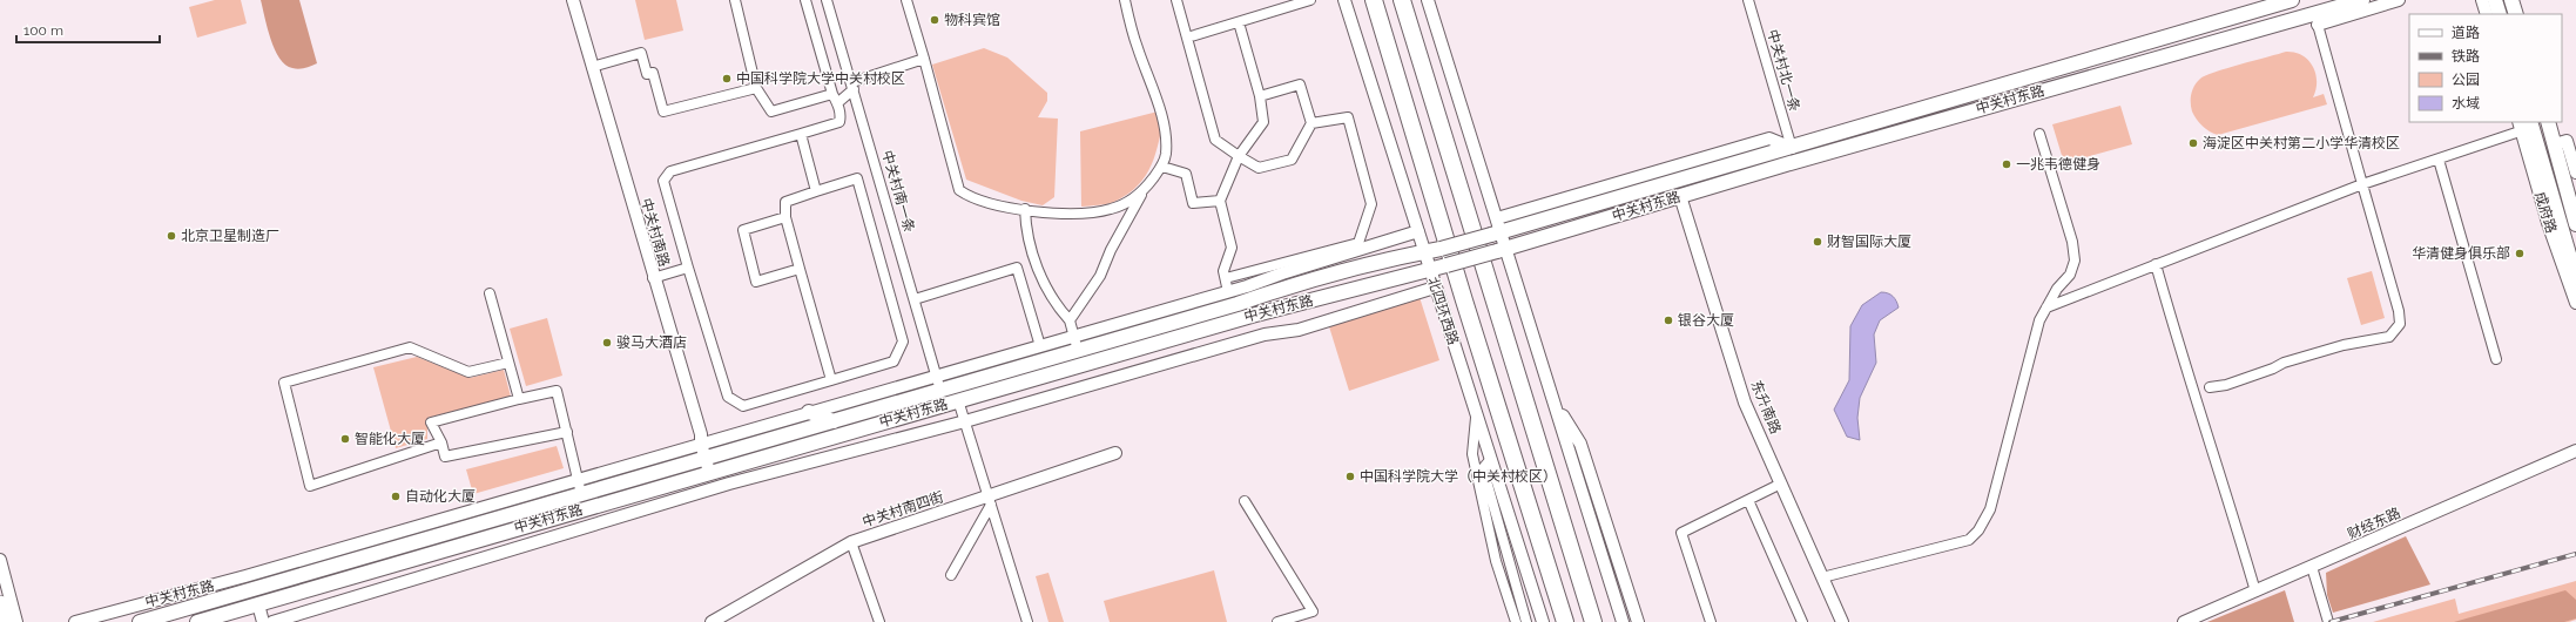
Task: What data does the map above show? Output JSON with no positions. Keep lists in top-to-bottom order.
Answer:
{
  "streets": {
    "highway": ["北四环西路"],
    "main road": ["中关村东路", "成府路"],
    "street": [
      "中关村北一条",
      "中关村南一条",
      "中关村南路",
      "东升南路",
      "中关村南四街",
      "财经东路"
    ]
  },
  "crossings": [
    ["中关村北一条", "中关村东路"],
    ["中关村东路", "中关村南一条"],
    ["中关村东路", "中关村南路"],
    ["中关村东路", "北四环西路"],
    ["中关村东路", "东升南路"]
  ],
  "places": [
    "物科宾馆",
    "中国科学院大学中关村校区",
    "海淀区中关村第二小学华清校区",
    "一兆韦德健身",
    "北京卫星制造厂",
    "财智国际大厦",
    "华清健身俱乐部",
    "银谷大厦",
    "骏马大酒店",
    "智能化大厦",
    "中国科学院大学（中关村校区）",
    "自动化大厦"
  ],
  "legend": [
    "道路",
    "铁路",
    "公园",
    "水域"
  ],
  "scale_bar": "100 m"
}
